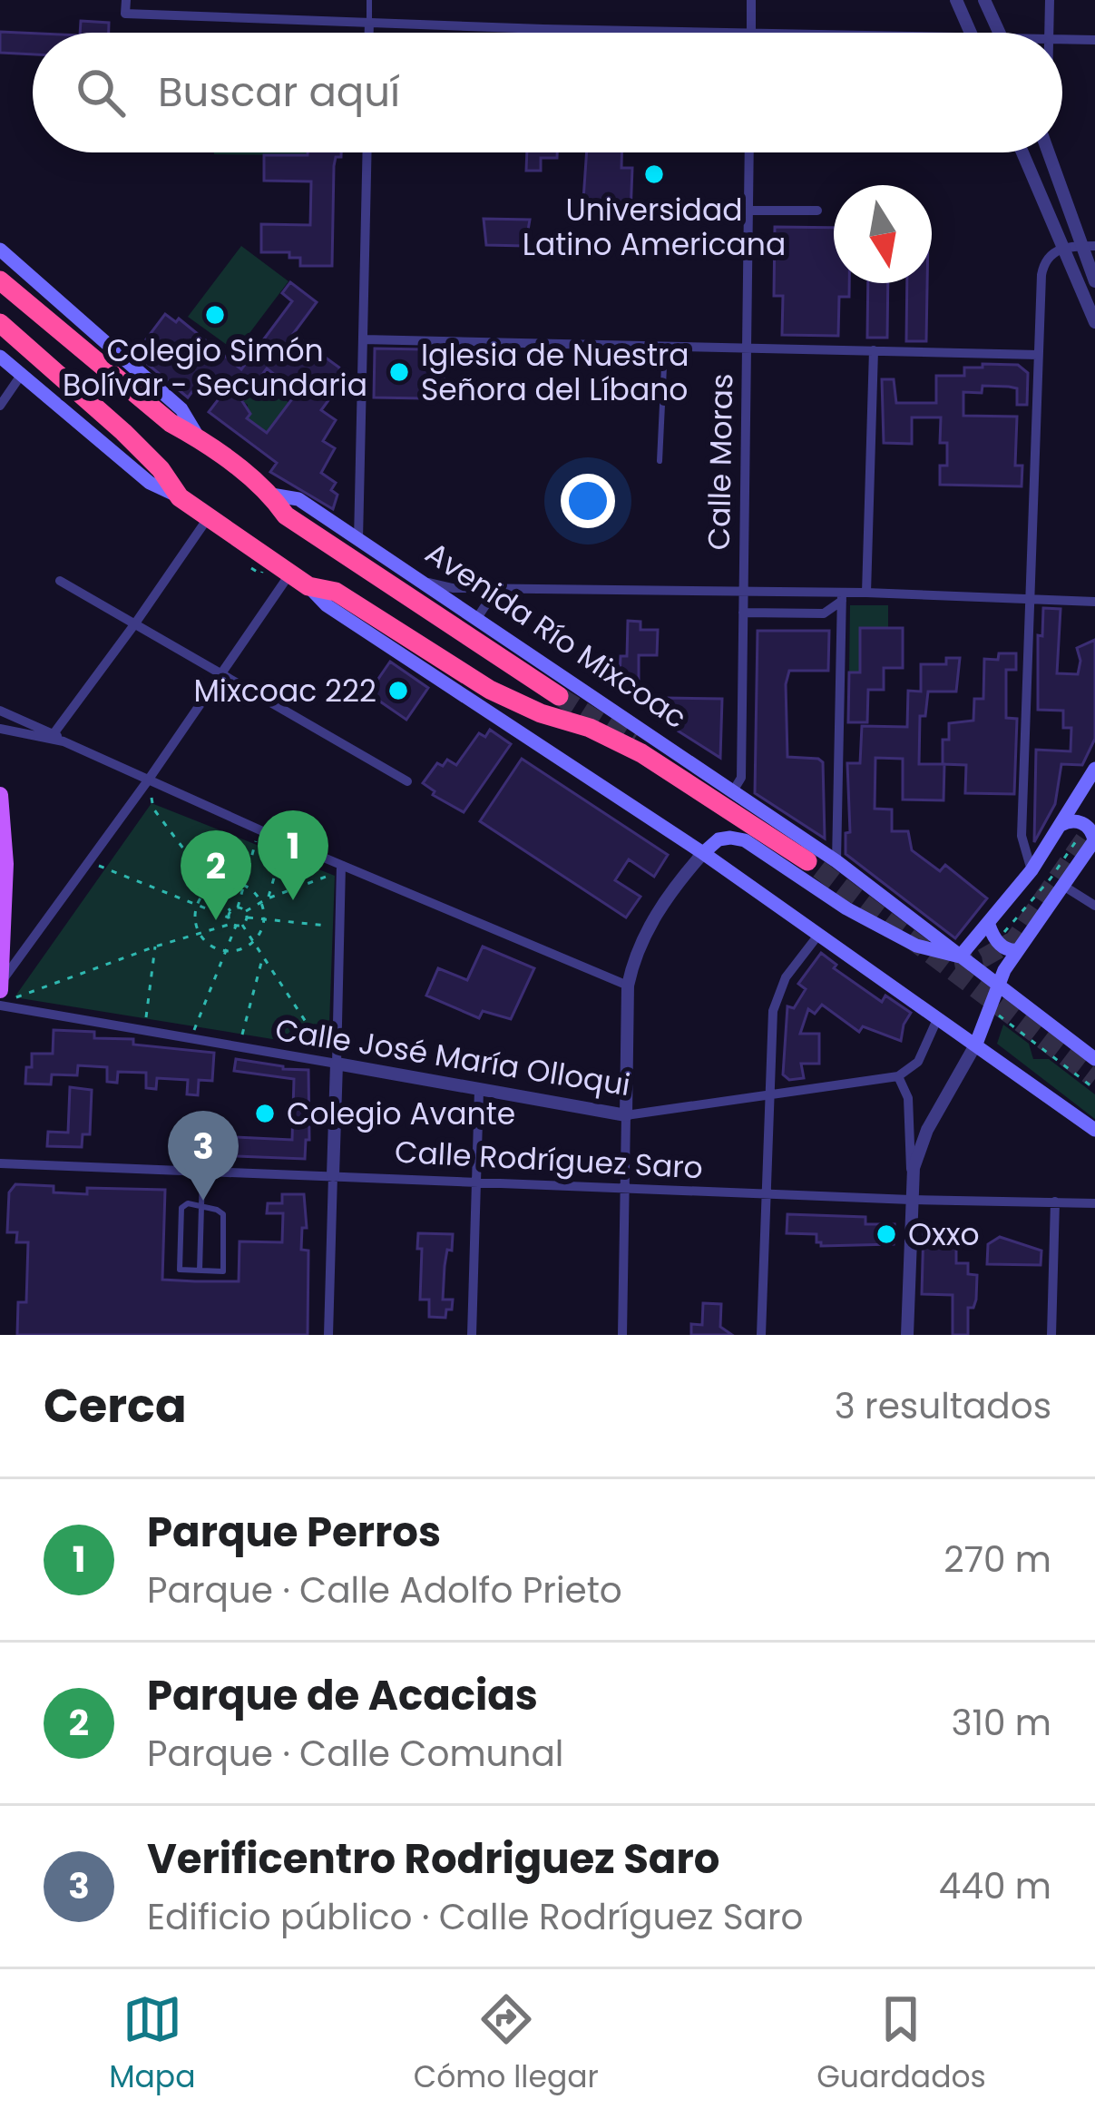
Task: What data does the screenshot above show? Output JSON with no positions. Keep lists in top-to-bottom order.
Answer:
{
  "streets": {
    "highway": ["Avenida Río Mixcoac"],
    "street": ["Calle Moras", "Calle José María Olloqui", "Calle Rodríguez Saro"]
  },
  "crossings": [
    ["Calle Moras", "Avenida Río Mixcoac"]
  ],
  "places": [
    "Universidad Latino Americana",
    "Colegio Simón Bolívar - Secundaria",
    "Iglesia de Nuestra Señora del Líbano",
    "Mixcoac 222",
    "Colegio Avante",
    "Oxxo"
  ],
  "north": "bottom",
  "page": {
    "search": "Buscar aquí",
    "pins": ["1", "2", "3"],
    "heading": ["Cerca", "3 resultados"],
    "list": [
      {
        "mark": "1",
        "name": "Parque Perros",
        "note": "Parque · Calle Adolfo Prieto",
        "value": "270 m"
      },
      {
        "mark": "2",
        "name": "Parque de Acacias",
        "note": "Parque · Calle Comunal",
        "value": "310 m"
      },
      {
        "mark": "3",
        "name": "Verificentro Rodriguez Saro",
        "note": "Edificio público · Calle Rodríguez Saro",
        "value": "440 m"
      }
    ],
    "nav": ["Mapa", "Cómo llegar", "Guardados"]
  }
}
